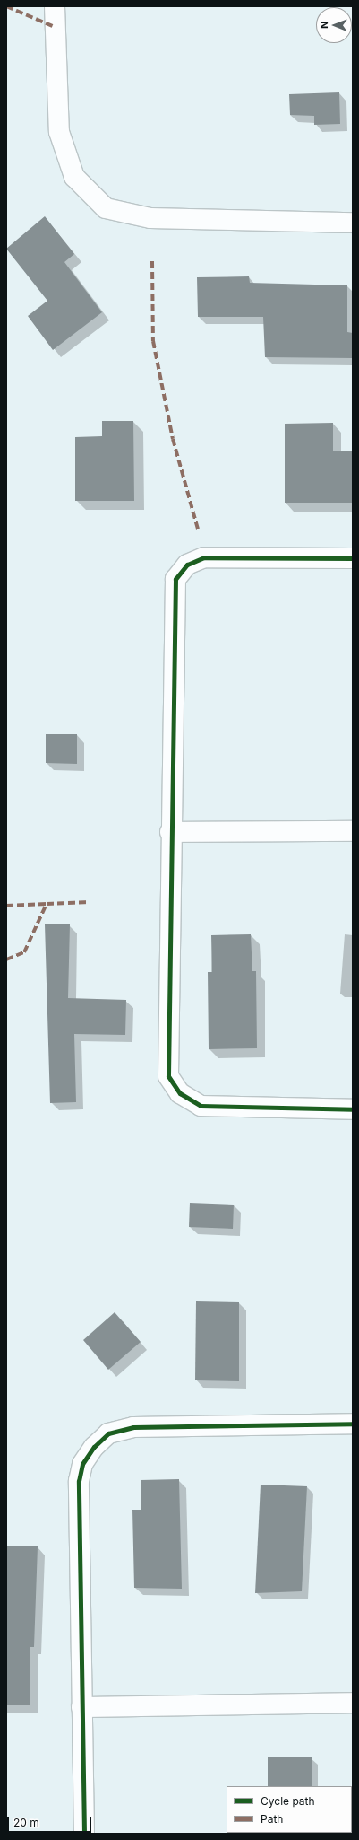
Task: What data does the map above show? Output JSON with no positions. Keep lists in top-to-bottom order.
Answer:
{
  "legend": ["Cycle path", "Path"],
  "scale_bar": "20 m",
  "north": "left"
}
